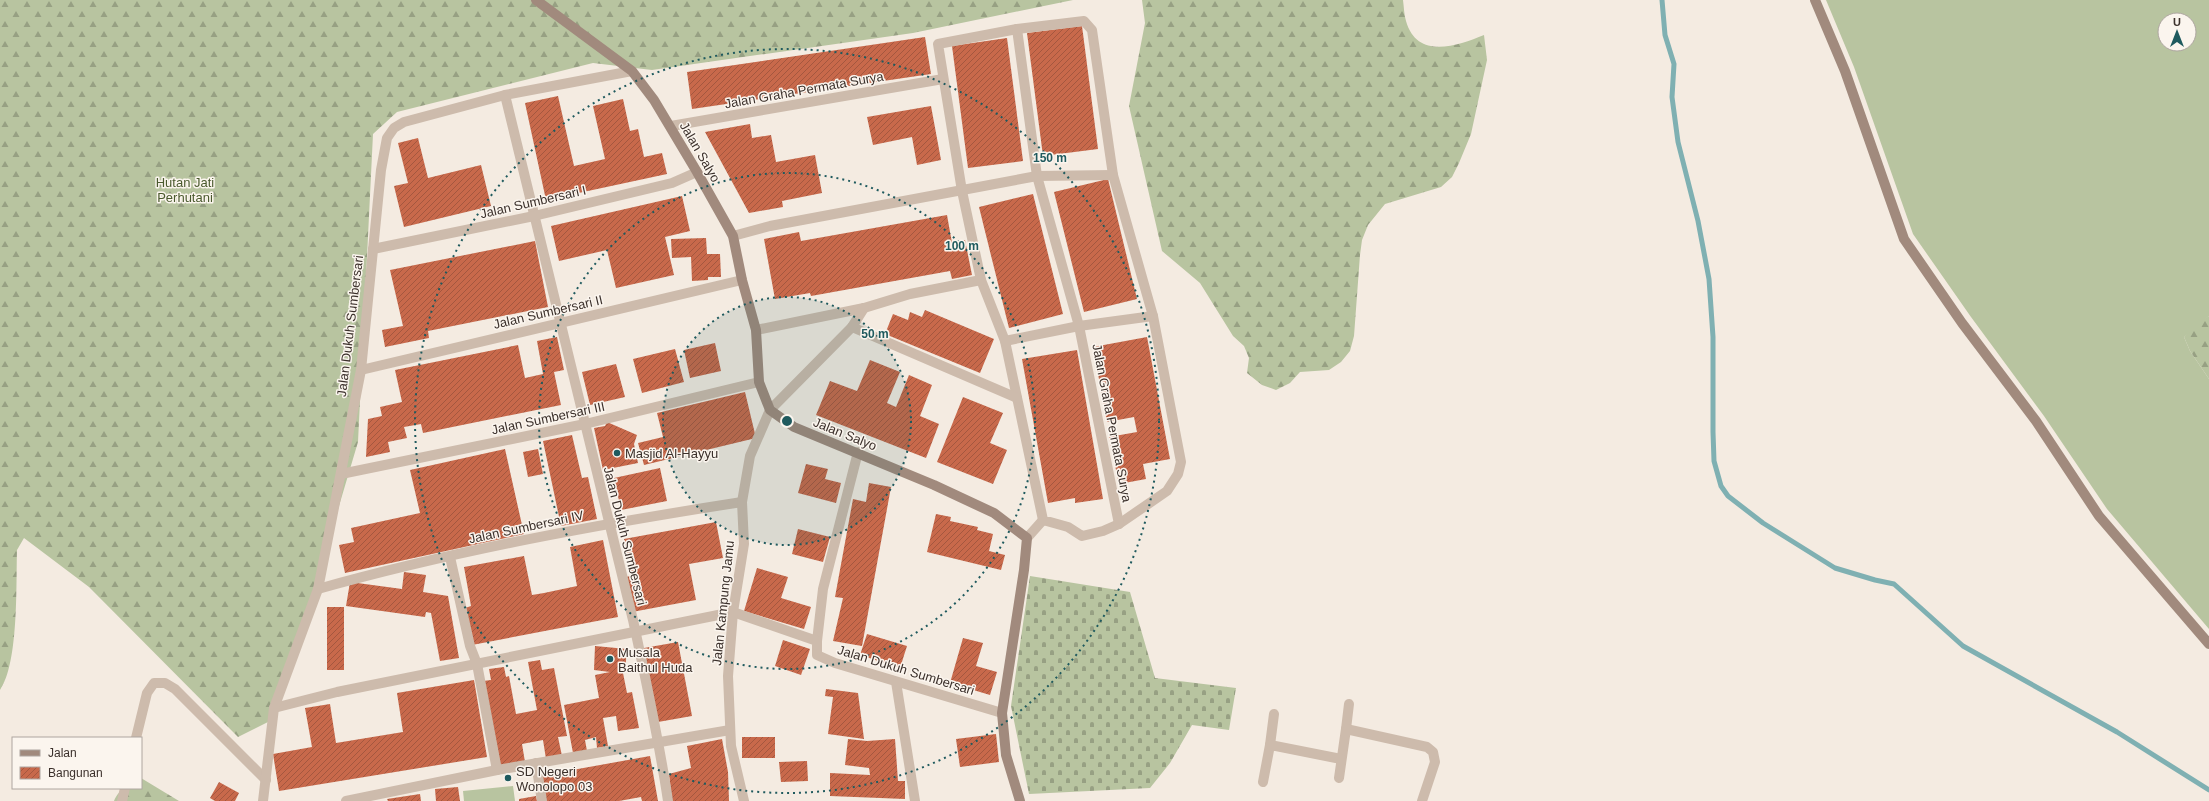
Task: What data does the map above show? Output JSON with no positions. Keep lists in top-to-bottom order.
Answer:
{
  "streets": {
    "street": [
      "Jalan Graha Permata Surya",
      "Jalan Salyo",
      "Jalan Sumbersari I",
      "Jalan Sumbersari II",
      "Jalan Dukuh Sumbersari",
      "Jalan Sumbersari III",
      "Jalan Sumbersari IV",
      "Jalan Kampung Jamu"
    ]
  },
  "crossings": [
    ["Jalan Graha Permata Surya", "Jalan Salyo"],
    ["Jalan Salyo", "Jalan Sumbersari I"],
    ["Jalan Salyo", "Jalan Sumbersari II"],
    ["Jalan Salyo", "Jalan Dukuh Sumbersari"],
    ["Jalan Salyo", "Jalan Sumbersari III"],
    ["Jalan Salyo", "Jalan Kampung Jamu"],
    ["Jalan Sumbersari I", "Jalan Dukuh Sumbersari"],
    ["Jalan Sumbersari II", "Jalan Dukuh Sumbersari"],
    ["Jalan Dukuh Sumbersari", "Jalan Sumbersari III"],
    ["Jalan Dukuh Sumbersari", "Jalan Sumbersari IV"],
    ["Jalan Sumbersari IV", "Jalan Kampung Jamu"]
  ],
  "parks": ["Hutan Jati Perhutani"],
  "places": ["Masjid Al-Hayyu", "Musala Baithul Huda", "SD Negeri Wonolopo 03"],
  "legend": ["Jalan", "Bangunan"],
  "north": "top",
  "rings": ["150 m", "100 m", "50 m"]
}
